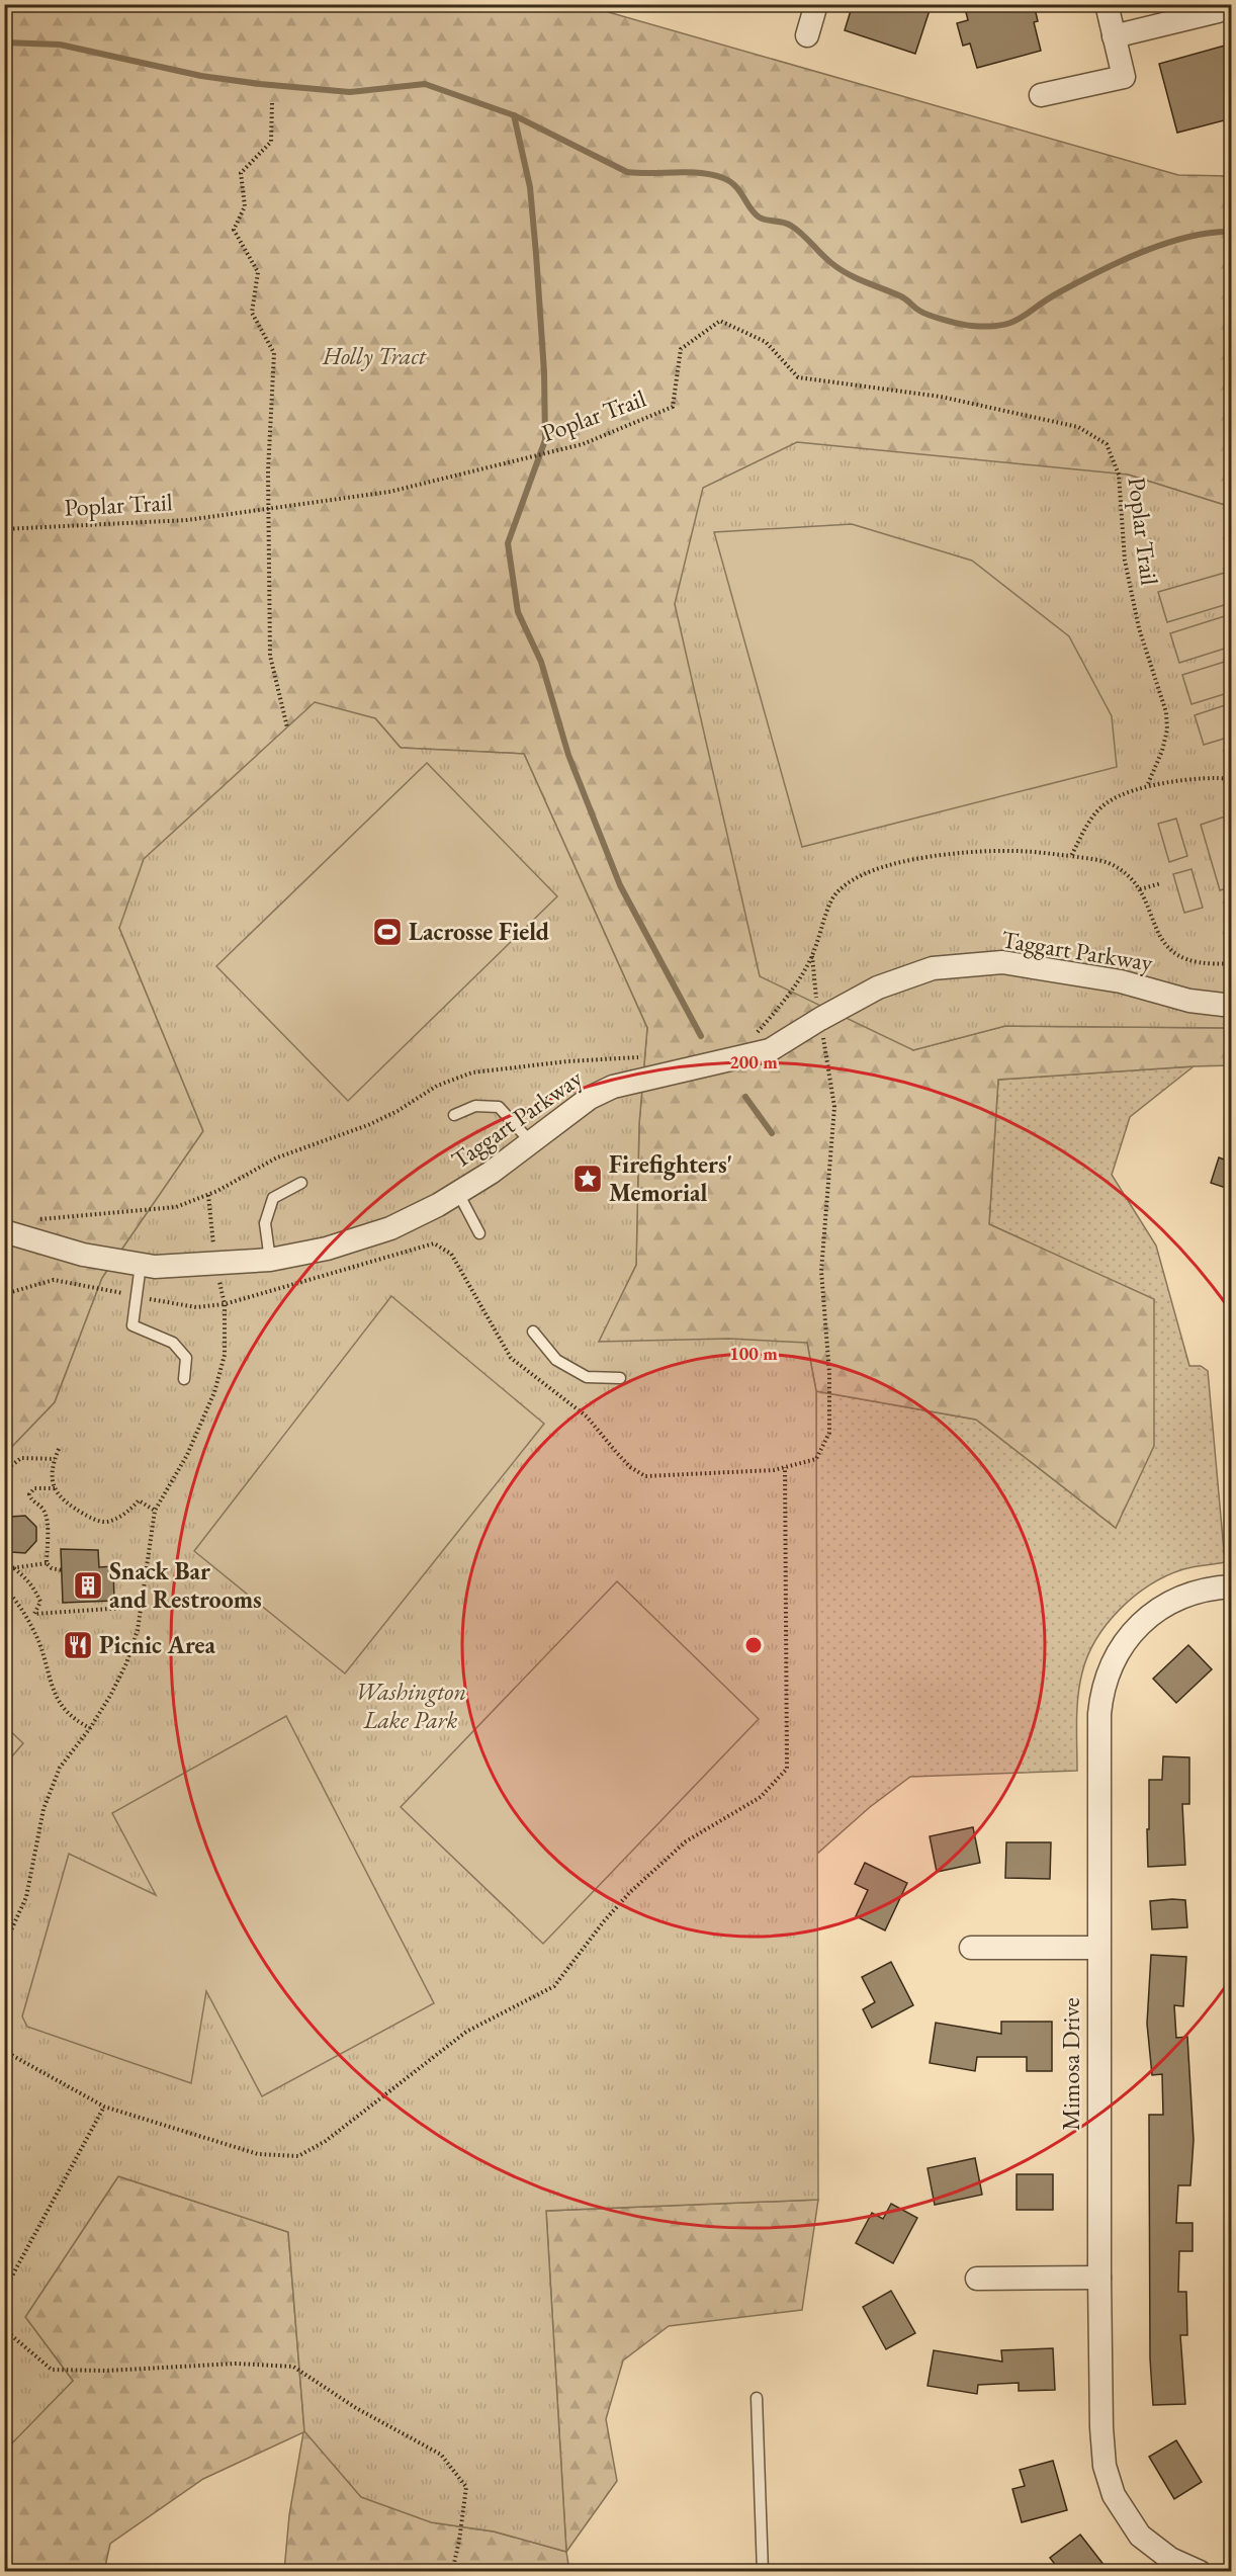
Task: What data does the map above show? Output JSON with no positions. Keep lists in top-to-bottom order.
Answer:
{
  "streets": {
    "street": ["Taggart Parkway", "Mimosa Drive"],
    "path": ["Poplar Trail"]
  },
  "parks": ["Holly Tract", "Washington Lake Park"],
  "places": {
    "sports": ["Lacrosse Field"],
    "place": ["Firefighters' Memorial"],
    "building": ["Snack Bar and Restrooms"],
    "restaurant": ["Picnic Area"]
  },
  "rings": ["200 m", "100 m"]
}
